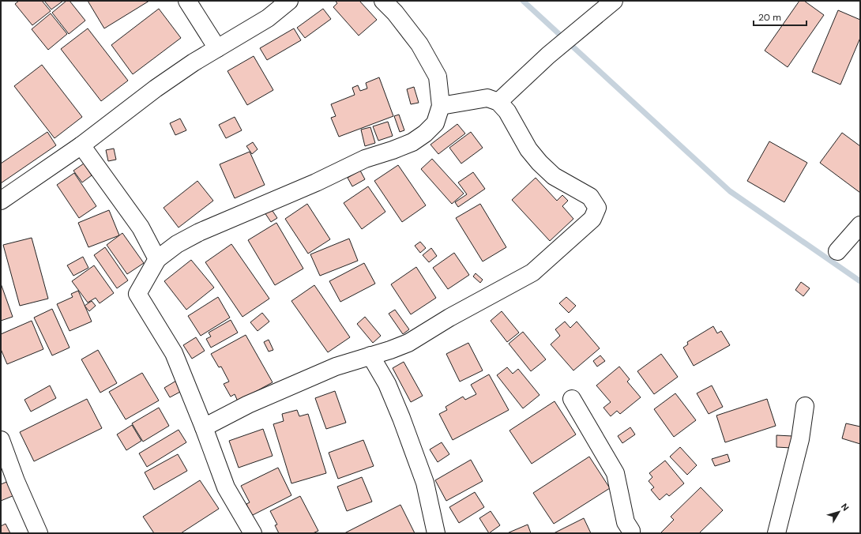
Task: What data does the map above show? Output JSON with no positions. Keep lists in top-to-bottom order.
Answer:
{
  "scale_bar": "20 m",
  "north": "top right"
}
